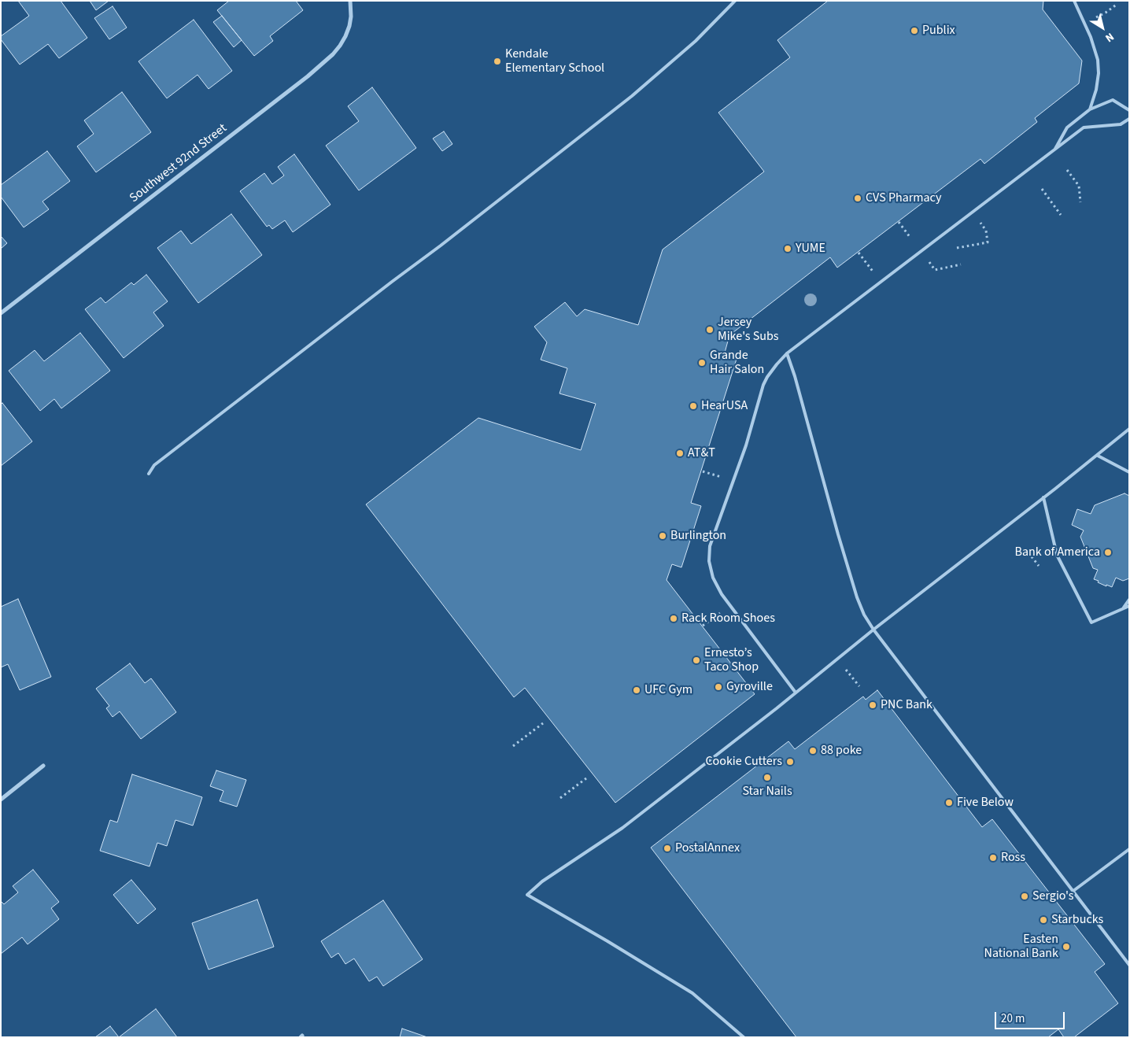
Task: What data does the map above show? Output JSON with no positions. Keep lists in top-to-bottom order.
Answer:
{
  "streets": {
    "street": ["Southwest 92nd Street"]
  },
  "places": [
    "Publix",
    "Kendale Elementary School",
    "CVS Pharmacy",
    "YUME",
    "Jersey Mike's Subs",
    "Grande Hair Salon",
    "HearUSA",
    "AT&T",
    "Burlington",
    "Bank of America",
    "Rack Room Shoes",
    "Ernesto’s Taco Shop",
    "Gyroville",
    "UFC Gym",
    "PNC Bank",
    "88 poke",
    "Cookie Cutters",
    "Star Nails",
    "Five Below",
    "PostalAnnex",
    "Ross",
    "Sergio's",
    "Starbucks",
    "Easten National Bank"
  ],
  "scale_bar": "20 m",
  "north": "bottom right"
}
